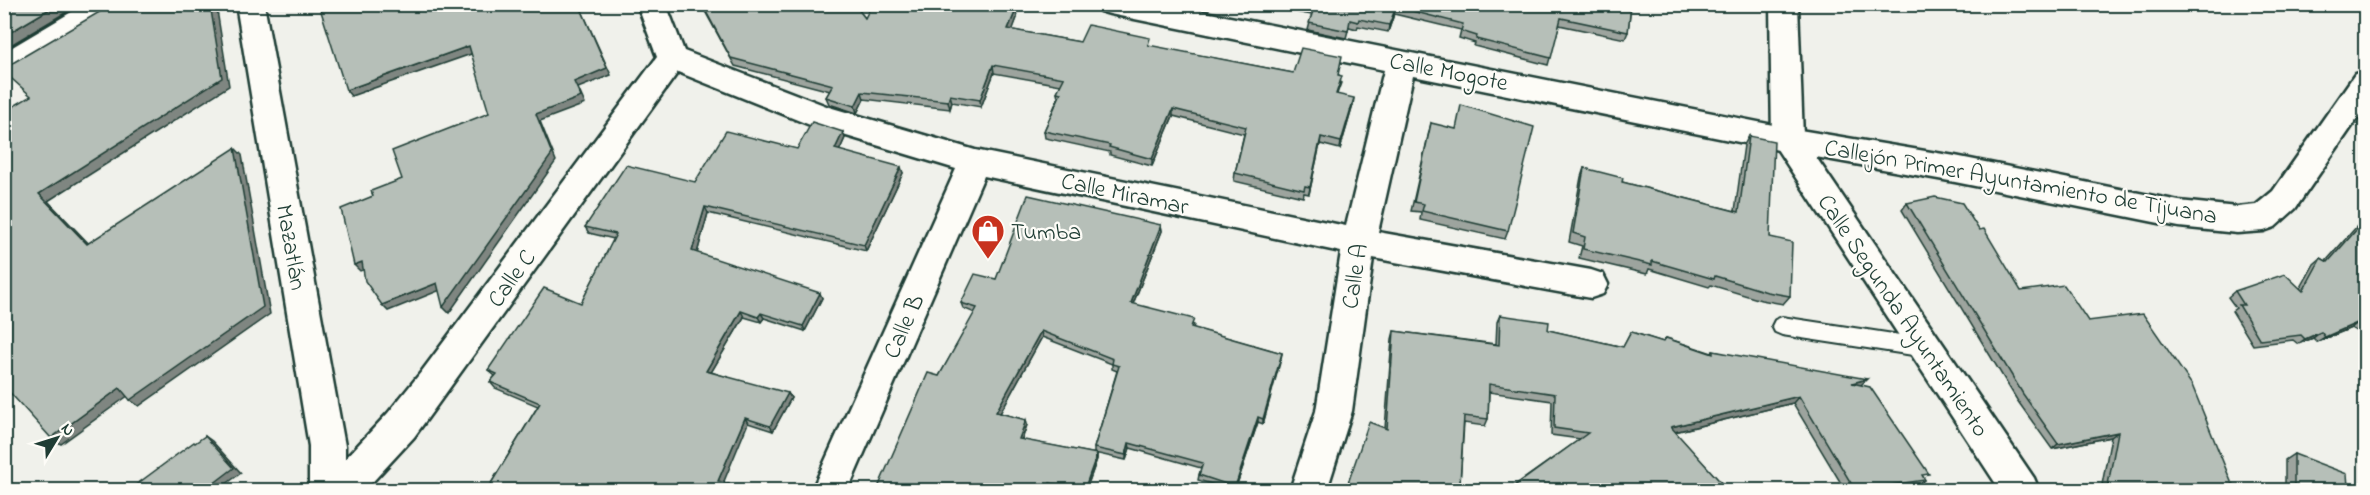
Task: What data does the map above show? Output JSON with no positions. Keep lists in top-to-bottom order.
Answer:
{
  "streets": {
    "street": [
      "Calle Mogote",
      "Callejón Primer Ayuntamiento de Tijuana",
      "Calle Miramar",
      "Mazatlán",
      "Calle A",
      "Calle C",
      "Calle Segunda Ayuntamiento",
      "Calle B"
    ]
  },
  "crossings": [
    ["Calle Mogote", "Callejón Primer Ayuntamiento de Tijuana"],
    ["Calle Mogote", "Calle A"],
    ["Calle Mogote", "Calle Segunda Ayuntamiento"],
    ["Callejón Primer Ayuntamiento de Tijuana", "Calle Segunda Ayuntamiento"],
    ["Calle Miramar", "Calle A"],
    ["Calle Miramar", "Calle C"],
    ["Calle Miramar", "Calle B"]
  ],
  "places": {
    "shop": ["Tumba"]
  },
  "north": "top right"
}
